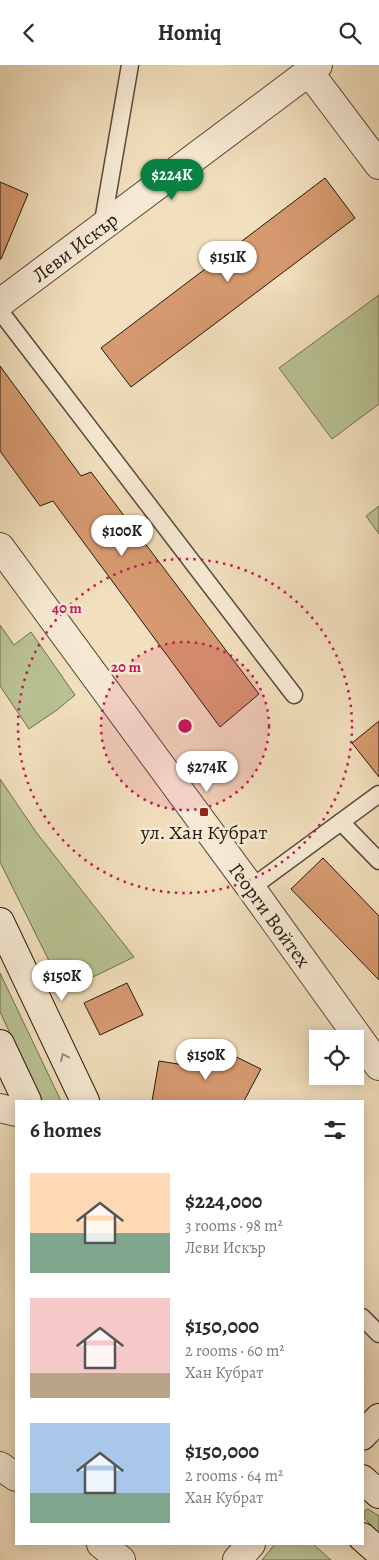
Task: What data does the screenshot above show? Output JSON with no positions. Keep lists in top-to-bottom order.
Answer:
{
  "streets": {
    "street": ["Леви Искър", "Георги Войтех"]
  },
  "places": {
    "transit": ["ул. Хан Кубрат"]
  },
  "page": {
    "header": "Homiq",
    "price": [
      "$224K",
      "$151K",
      "$100K",
      "$274K",
      "$150K",
      "$150K"
    ],
    "heading": "6 homes",
    "list": [
      {
        "name": "$224,000",
        "note": "3 rooms · 98 m² · Леви Искър"
      },
      {
        "name": "$150,000",
        "note": "2 rooms · 60 m² · Хан Кубрат"
      },
      {
        "name": "$150,000",
        "note": "2 rooms · 64 m² · Хан Кубрат"
      }
    ]
  },
  "rings": ["40 m", "20 m"]
}
